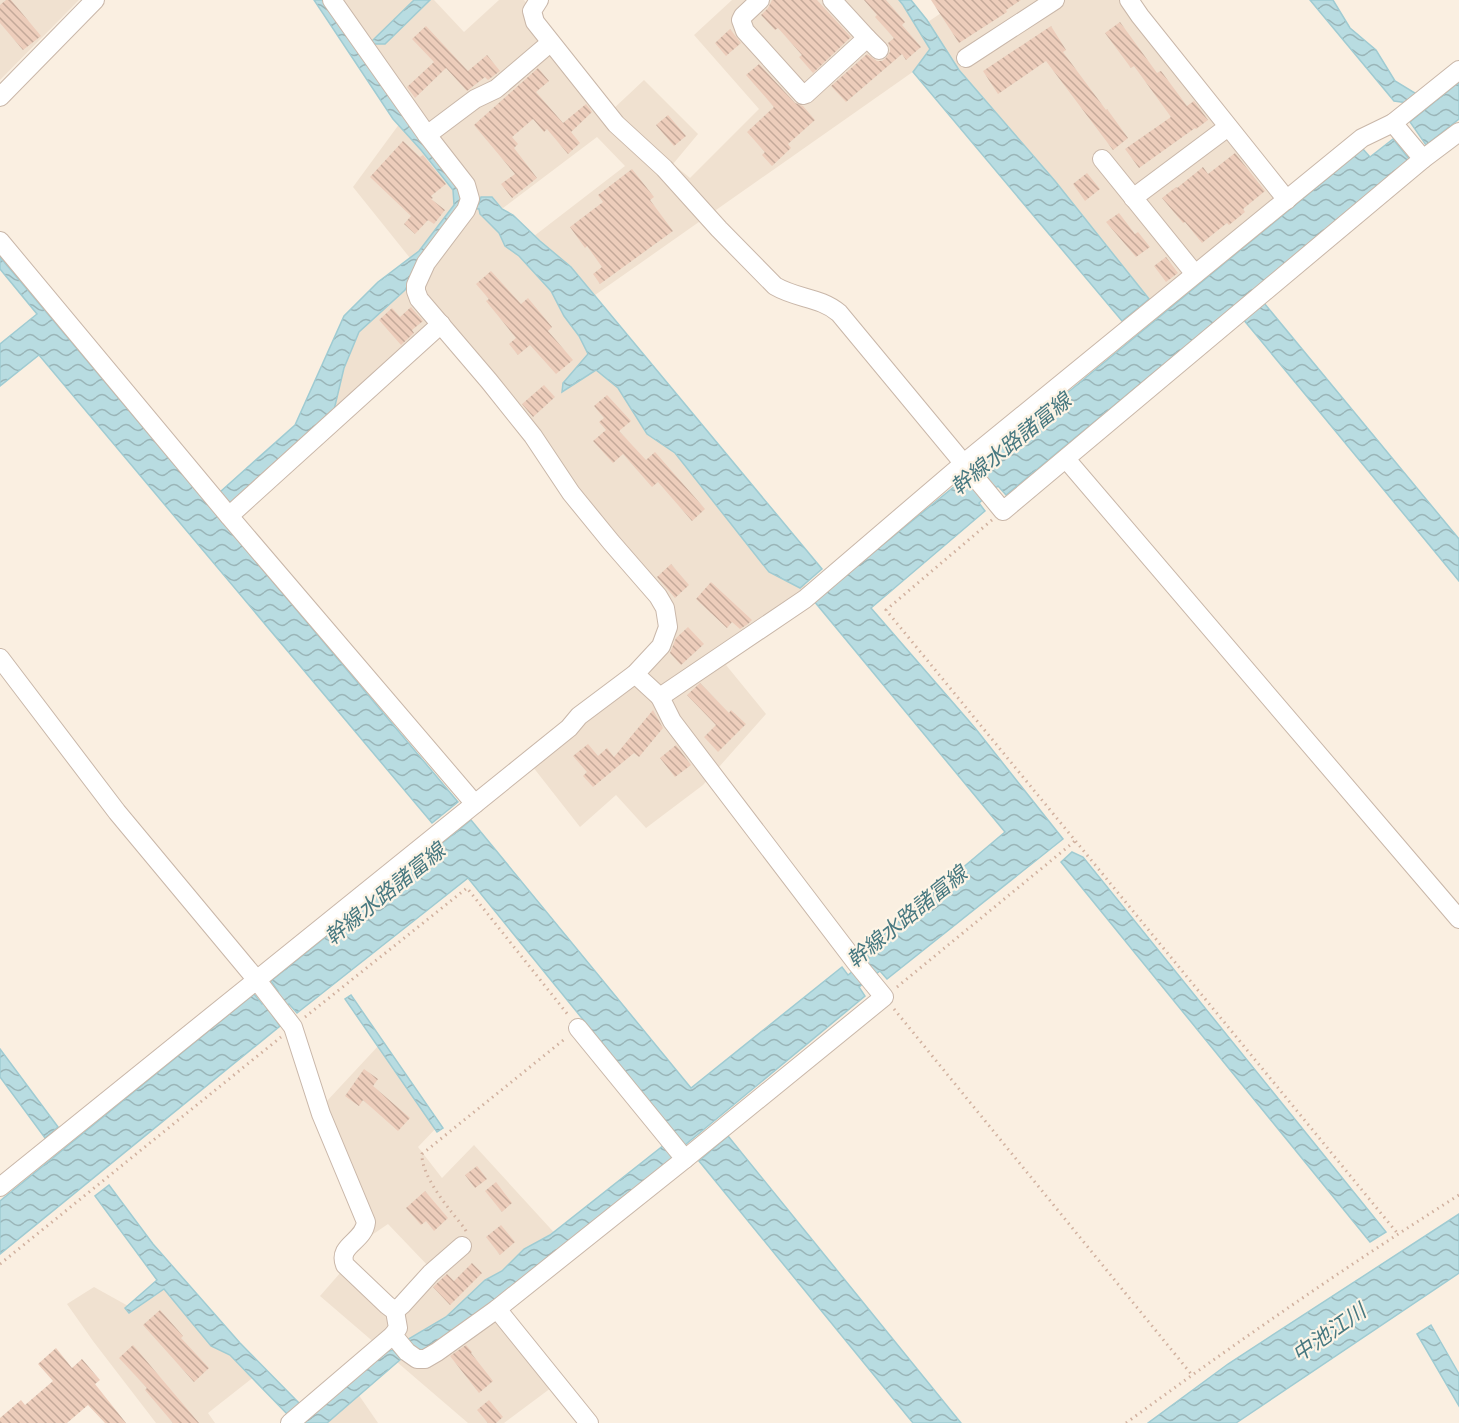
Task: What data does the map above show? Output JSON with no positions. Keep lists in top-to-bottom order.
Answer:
{
  "water": ["幹線水路諸富線", "中池江川"]
}
